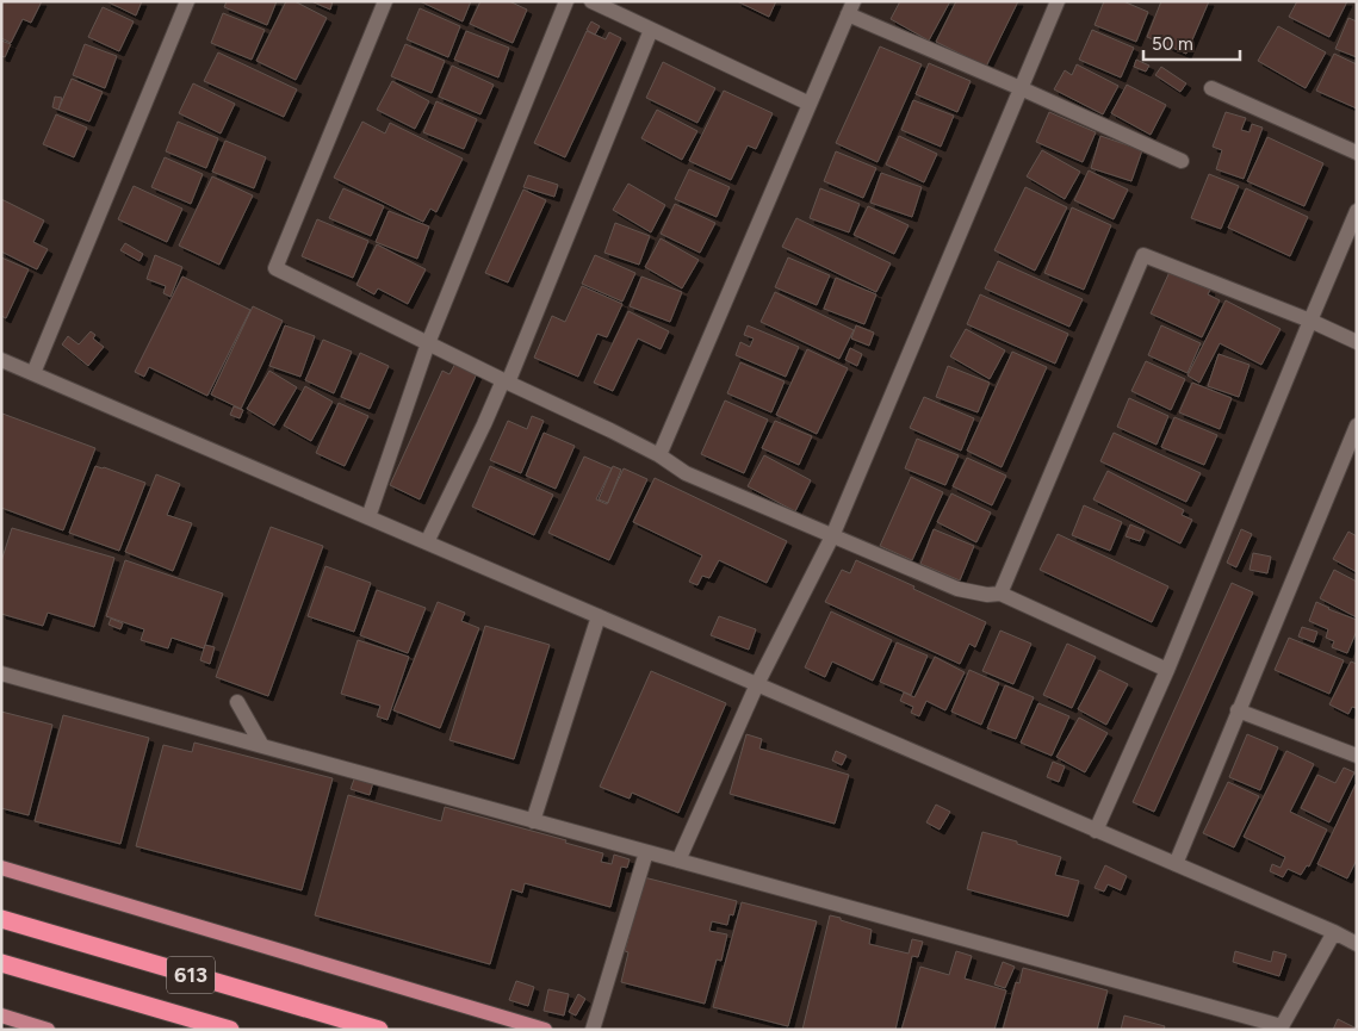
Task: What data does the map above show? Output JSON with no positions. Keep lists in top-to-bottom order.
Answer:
{
  "streets": {
    "highway": ["613"]
  },
  "scale_bar": "50 m"
}
